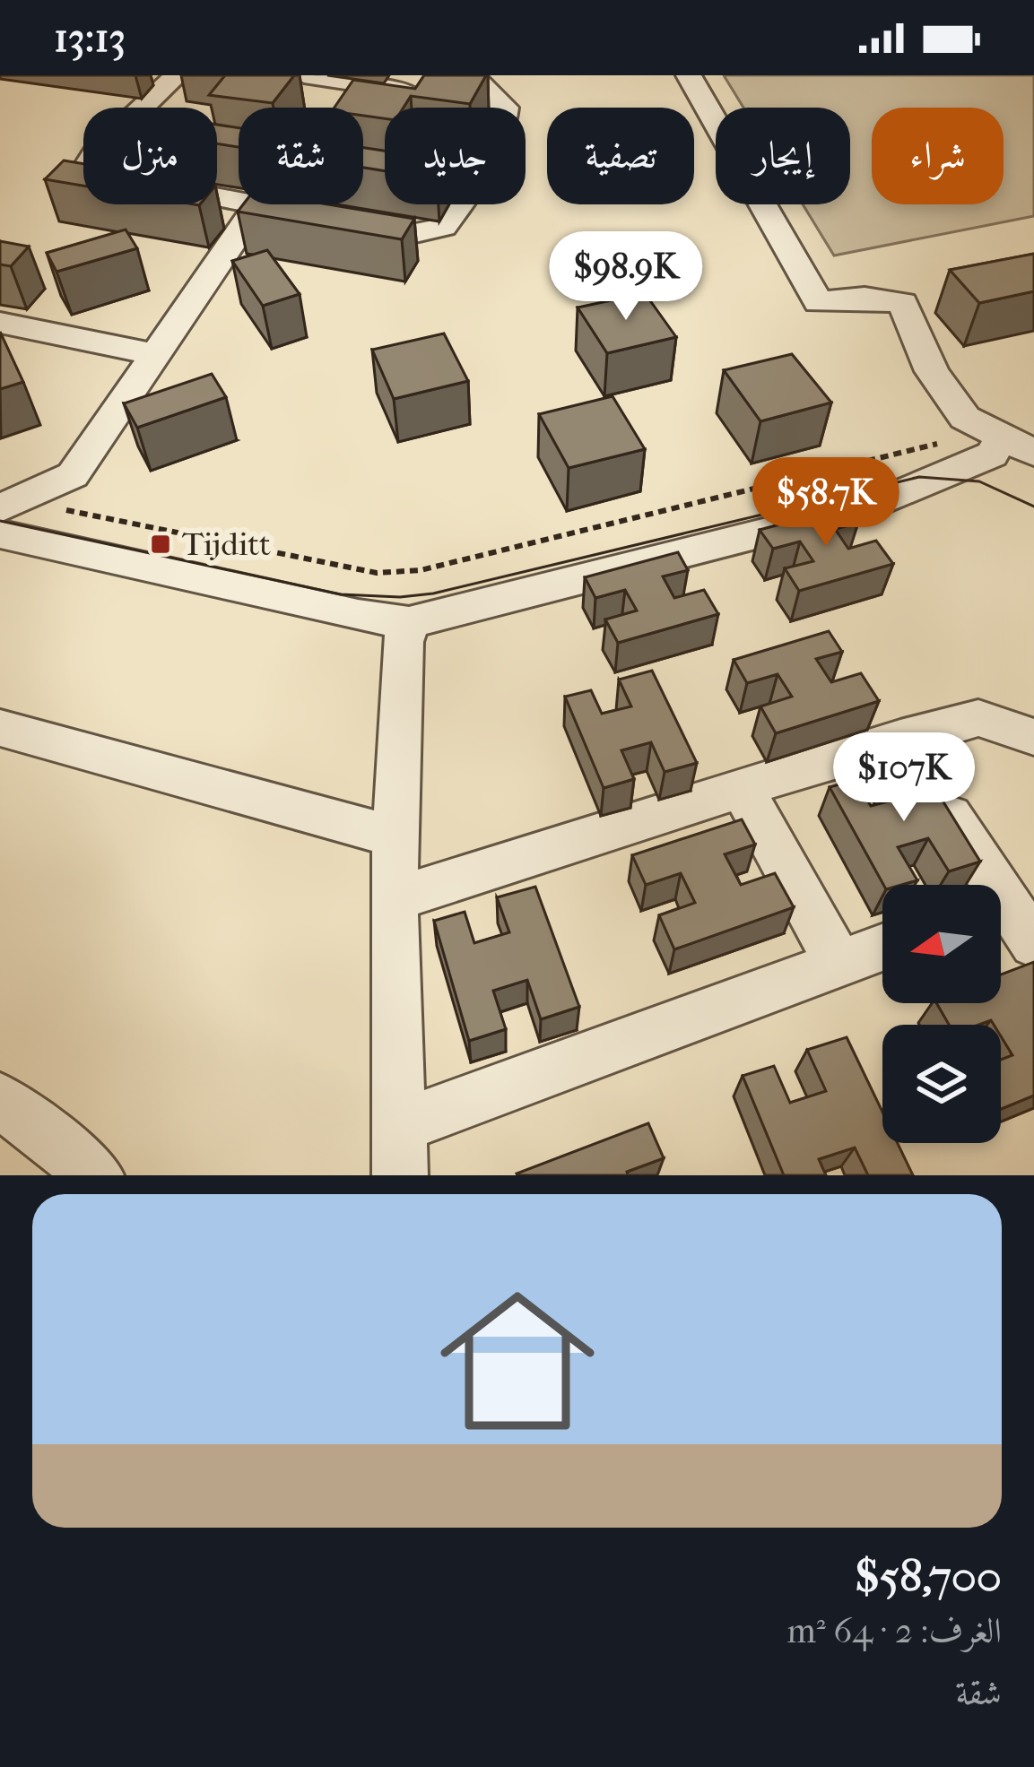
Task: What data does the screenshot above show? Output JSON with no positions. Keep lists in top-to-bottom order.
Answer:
{
  "places": {
    "transit": ["Tijditt"]
  },
  "north": "left",
  "page": {
    "status": "13:13",
    "chip": [
      "شراء",
      "إيجار",
      "تصفية",
      "جديد",
      "شقة",
      "منزل"
    ],
    "price": ["$98.9K", "$58.7K", "$107K"],
    "list": [
      {
        "name": "$58,700",
        "note": "الغرف: 2 · 64 m² · شقة"
      }
    ]
  }
}
